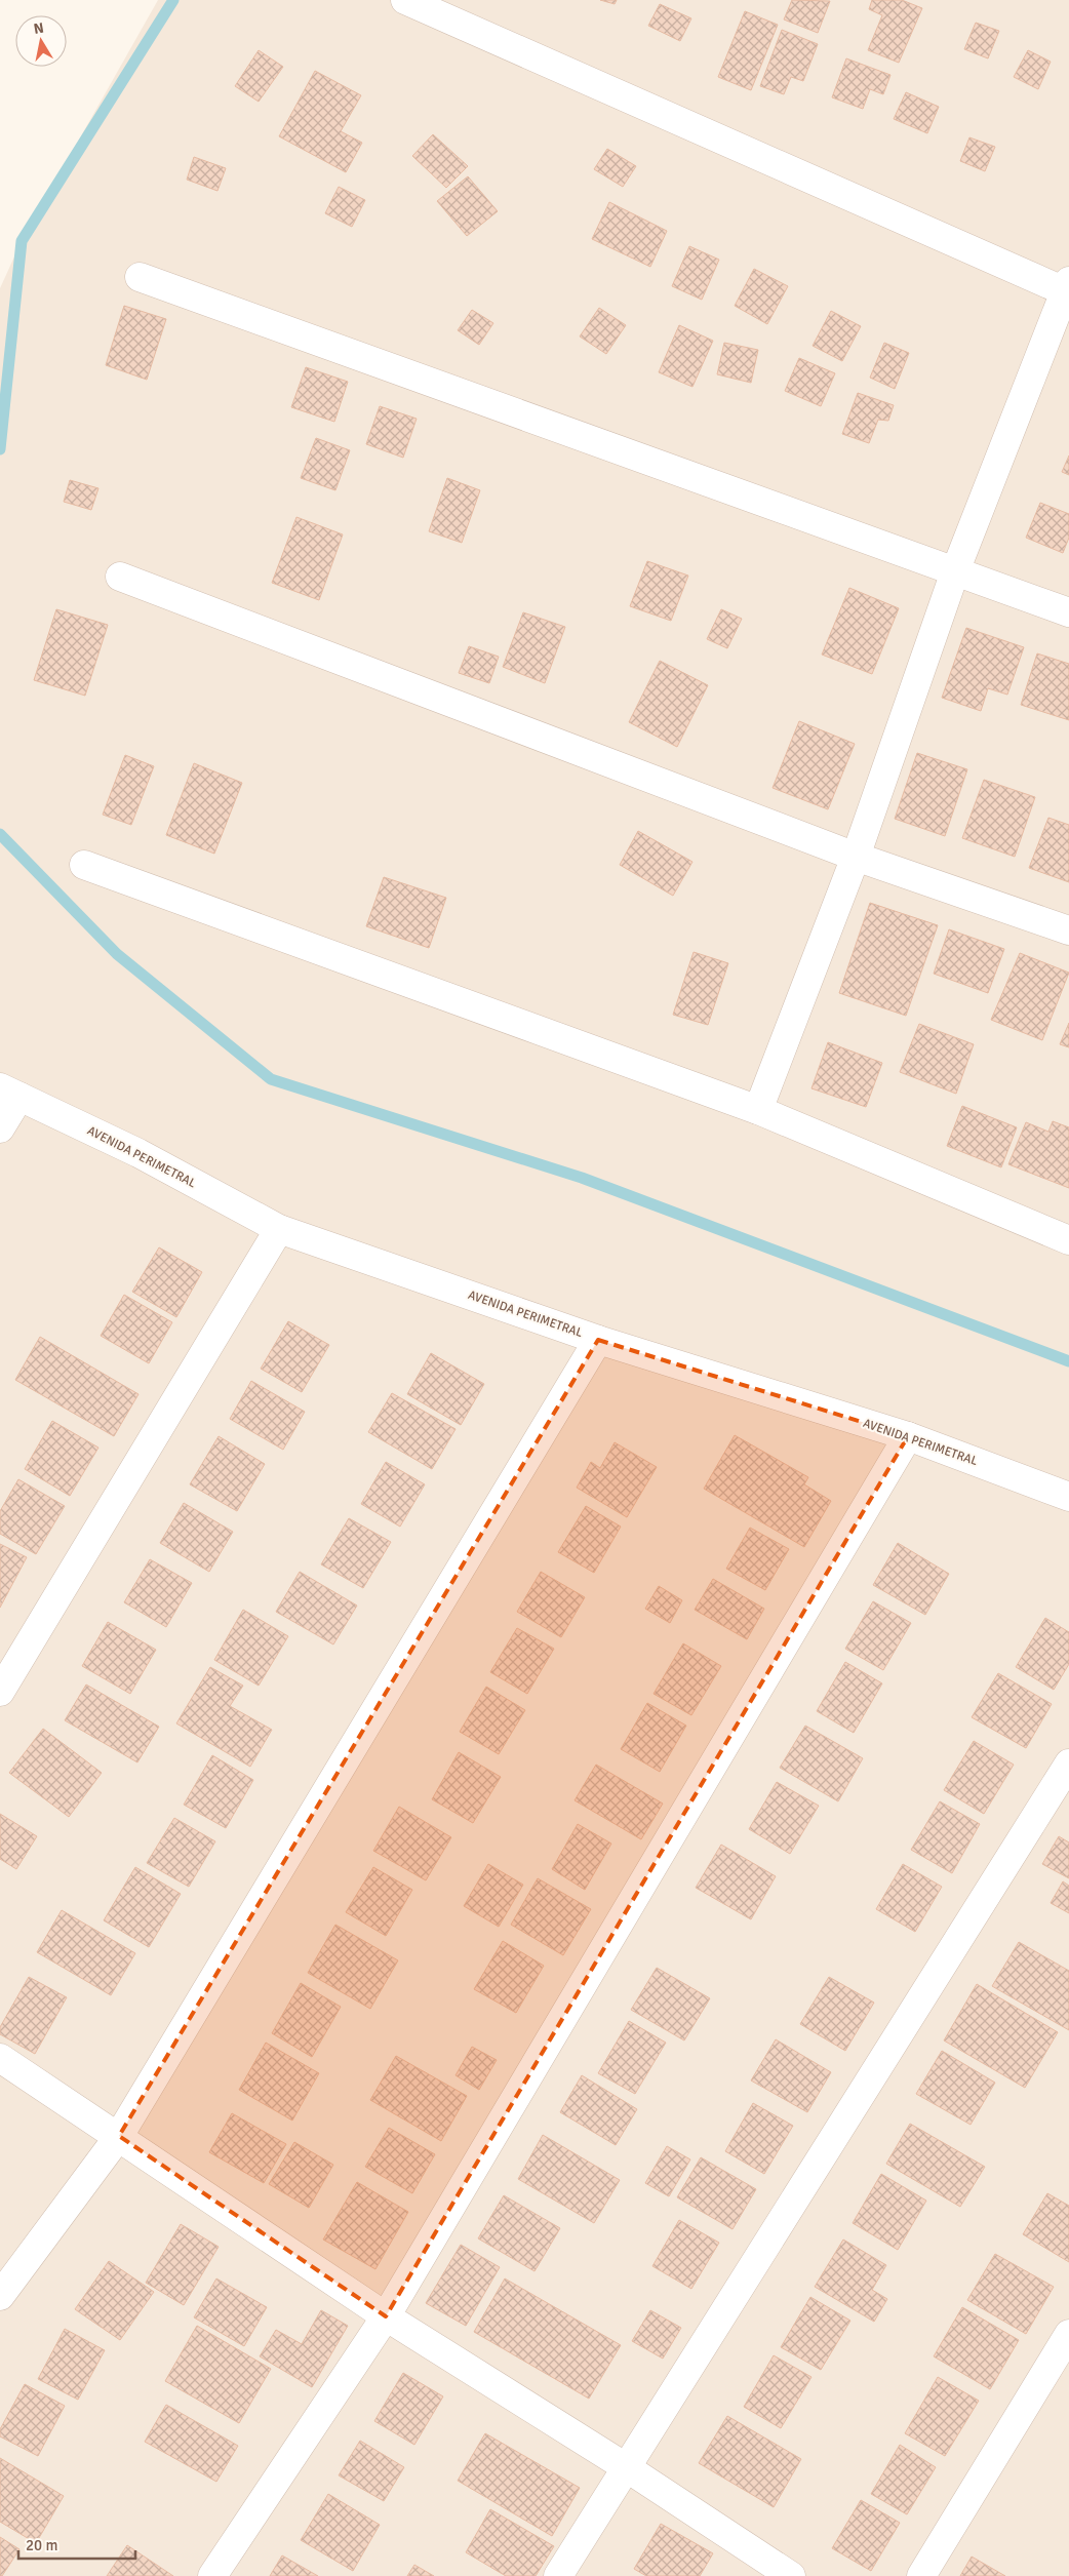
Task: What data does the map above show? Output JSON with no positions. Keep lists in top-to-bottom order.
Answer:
{
  "streets": {
    "street": ["AVENIDA PERIMETRAL"]
  },
  "scale_bar": "20 m",
  "north": "top"
}
